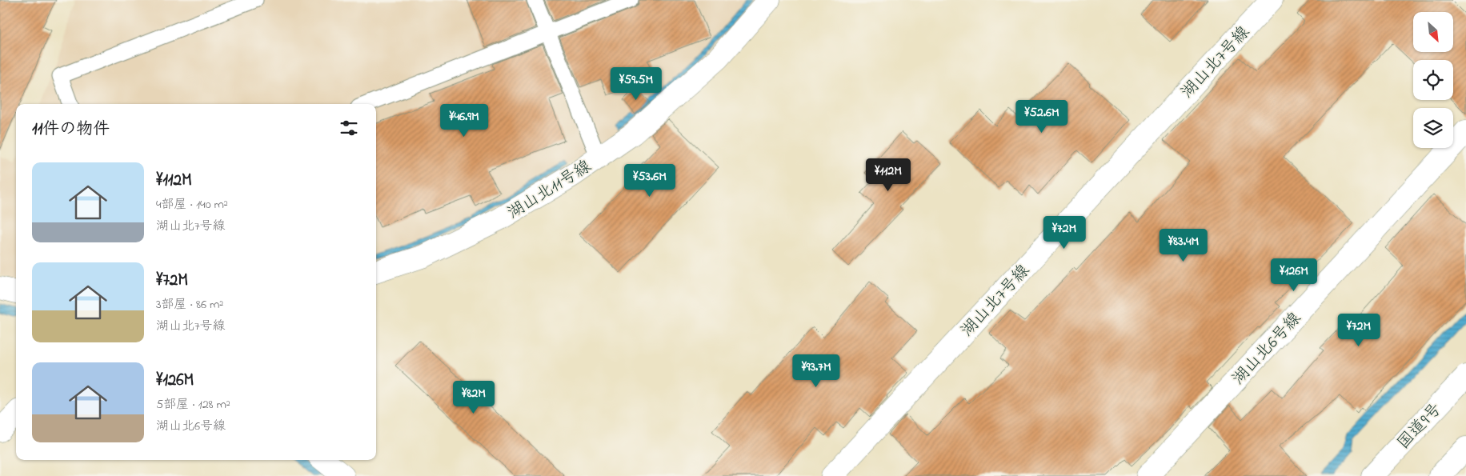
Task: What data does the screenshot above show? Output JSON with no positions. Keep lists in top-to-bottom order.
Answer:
{
  "streets": {
    "main road": [
      "湖山北7号線",
      "湖山北11号線",
      "湖山北6号線",
      "国道9号"
    ]
  },
  "north": "bottom right",
  "page": {
    "price": [
      "¥59.5M",
      "¥52.6M",
      "¥46.9M",
      "¥112M",
      "¥53.6M",
      "¥72M",
      "¥83.4M",
      "¥126M",
      "¥72M",
      "¥93.7M",
      "¥82M"
    ],
    "heading": "11件の物件",
    "list": [
      {
        "name": "¥112M",
        "note": "4部屋 · 140 m² · 湖山北7号線"
      },
      {
        "name": "¥72M",
        "note": "3部屋 · 86 m² · 湖山北7号線"
      },
      {
        "name": "¥126M",
        "note": "5部屋 · 128 m² · 湖山北6号線"
      }
    ]
  }
}
